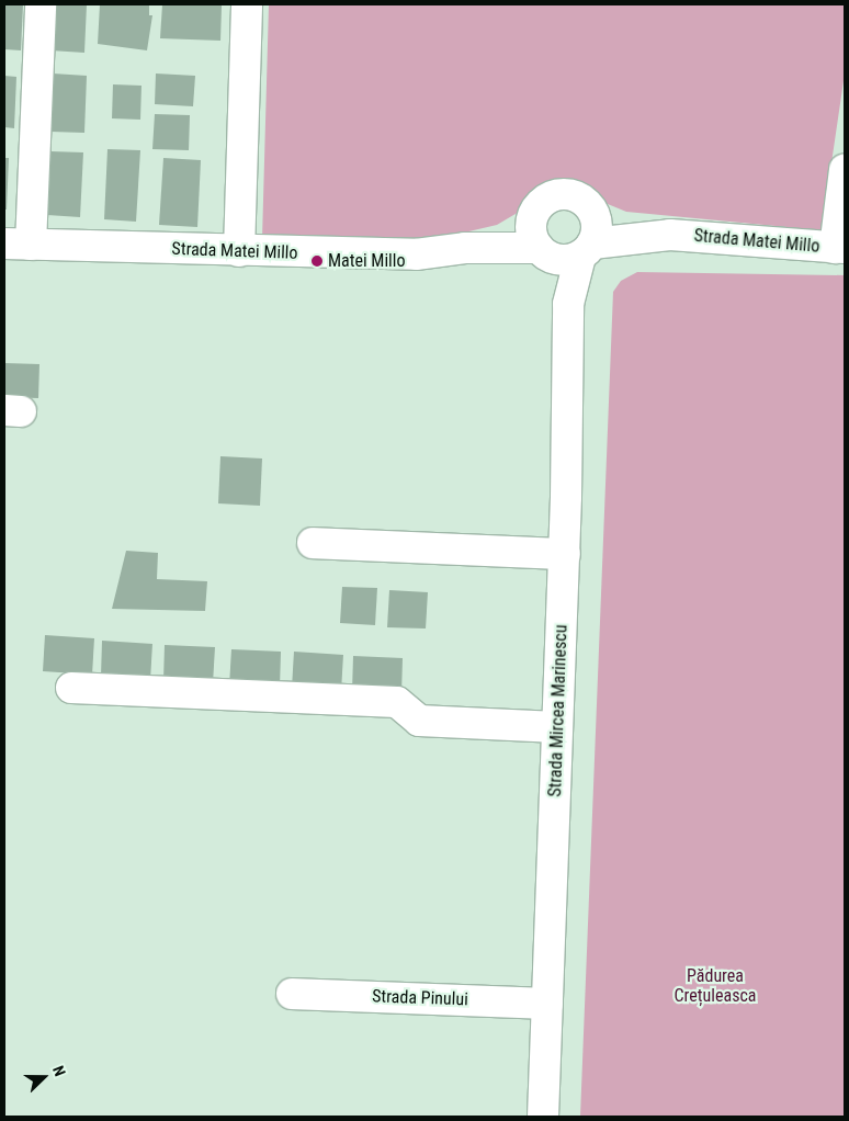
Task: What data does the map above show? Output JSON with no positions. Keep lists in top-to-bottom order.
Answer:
{
  "streets": {
    "street": ["Strada Matei Millo", "Strada Mircea Marinescu", "Strada Pinului"]
  },
  "crossings": [
    ["Strada Matei Millo", "Strada Mircea Marinescu"],
    ["Strada Mircea Marinescu", "Strada Pinului"]
  ],
  "parks": ["Pădurea Crețuleasca"],
  "places": ["Matei Millo"],
  "north": "right"
}
